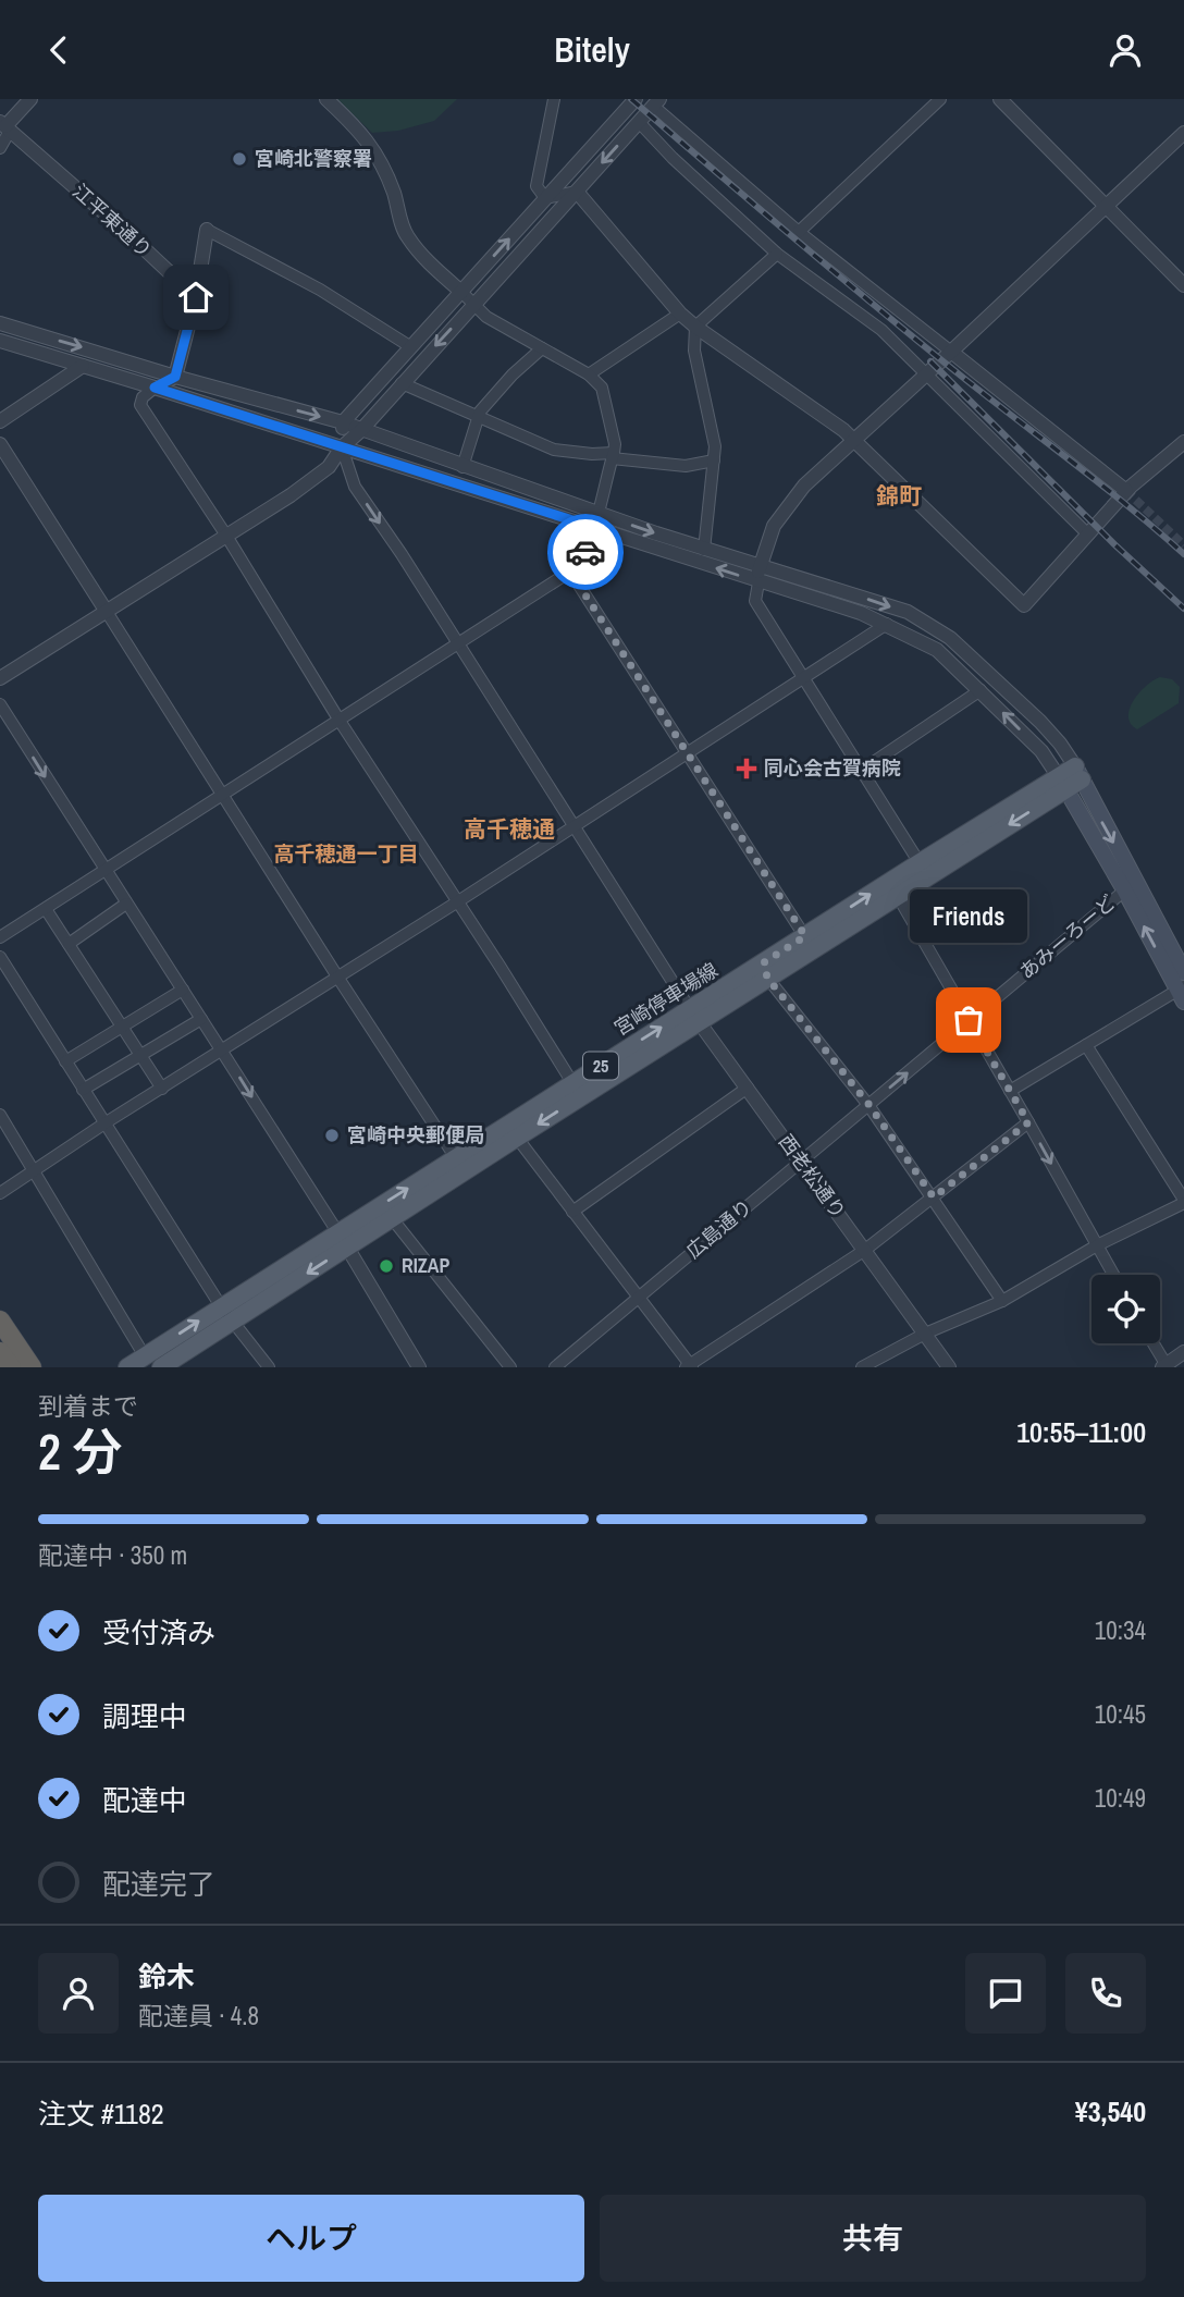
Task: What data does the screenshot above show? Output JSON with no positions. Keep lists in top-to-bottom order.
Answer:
{
  "streets": {
    "main road": ["宮崎停車場線", "25"],
    "street": [
      "江平東通り",
      "あみーろーど",
      "西老松通り",
      "広島通り"
    ]
  },
  "crossings": [
    ["あみーろーど", "西老松通り"],
    ["あみーろーど", "広島通り"],
    ["宮崎停車場線", "西老松通り"],
    ["西老松通り", "広島通り"]
  ],
  "districts": ["錦町", "高千穂通", "高千穂通一丁目"],
  "places": {
    "other": [
      "宮崎北警察署",
      "Friends",
      "宮崎中央郵便局",
      "RIZAP"
    ],
    "health": ["同心会古賀病院"]
  },
  "page": {
    "header": "Bitely",
    "bubble": "Friends",
    "heading": ["2 分", "到着まで", "10:55–11:00"],
    "panel": [
      "鈴木",
      "配達員 · 4.8",
      "注文 #1182",
      "¥3,540"
    ],
    "bar": "配達中 · 350 m",
    "list": [
      ["受付済み", "10:34"],
      ["調理中", "10:45"],
      ["配達中", "10:49"],
      "配達完了"
    ],
    "buttons": ["ヘルプ", "共有"]
  }
}
